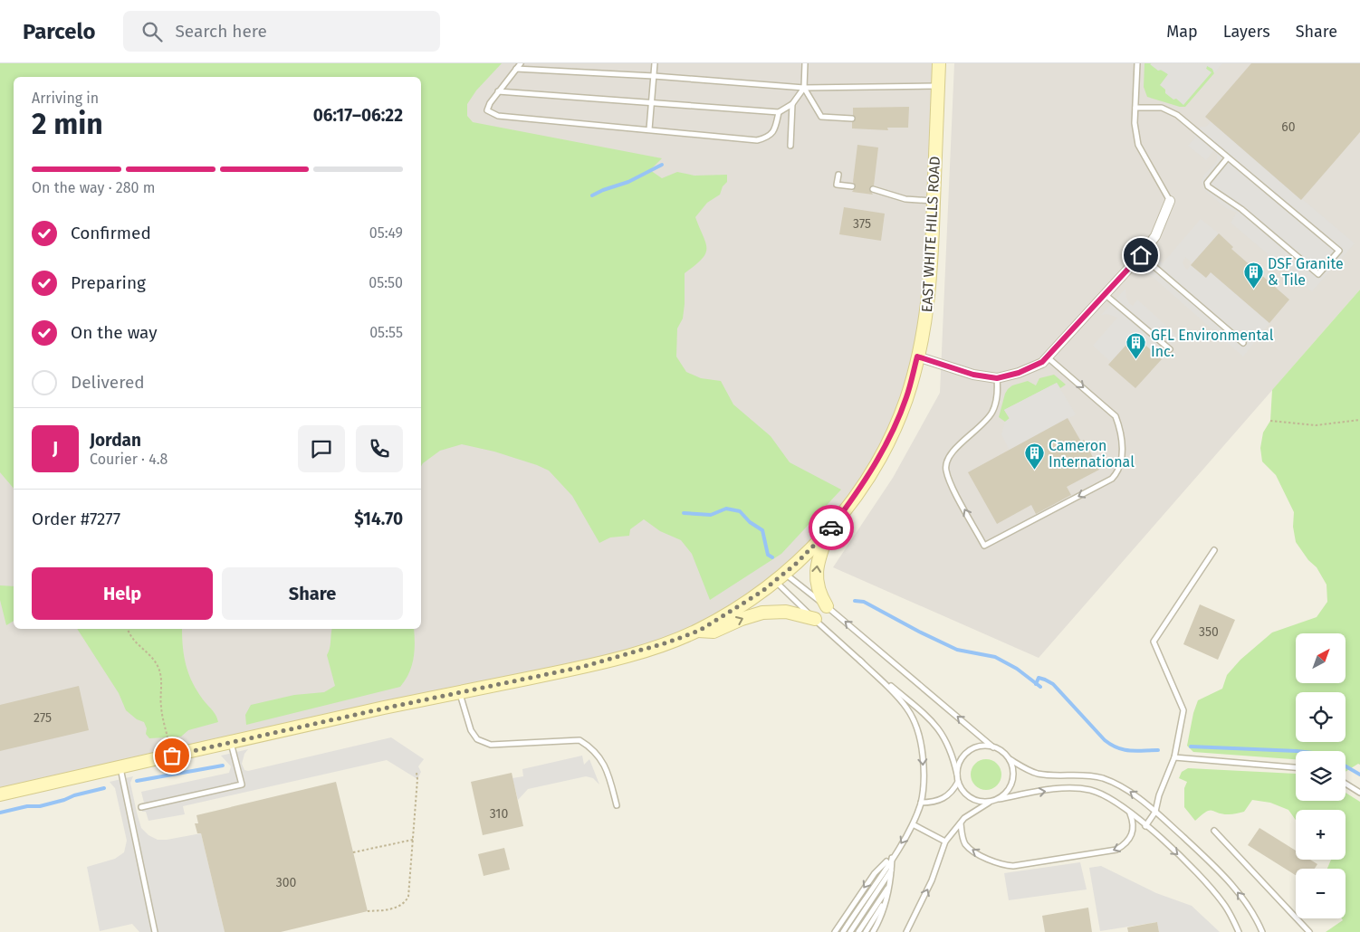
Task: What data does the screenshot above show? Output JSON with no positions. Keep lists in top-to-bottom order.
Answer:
{
  "streets": {
    "main road": ["EAST WHITE HILLS ROAD"]
  },
  "places": {
    "building": ["DSF Granite & Tile", "GFL Environmental Inc.", "Cameron International"]
  },
  "house_numbers": [
    "60",
    "375",
    "350",
    "275",
    "310",
    "300"
  ],
  "north": "top right",
  "page": {
    "header": "Parcelo",
    "search": "Search here",
    "nav": ["Map", "Layers", "Share"],
    "heading": ["2 min", "Arriving in", "06:17–06:22"],
    "panel": [
      "Jordan",
      "Courier · 4.8",
      "Order #7277",
      "$14.70"
    ],
    "bar": "On the way · 280 m",
    "list": [
      ["Confirmed", "05:49"],
      ["Preparing", "05:50"],
      ["On the way", "05:55"],
      "Delivered"
    ],
    "round": "J",
    "buttons": ["Help", "Share"],
    "map_buttons": ["+", "−"]
  }
}
